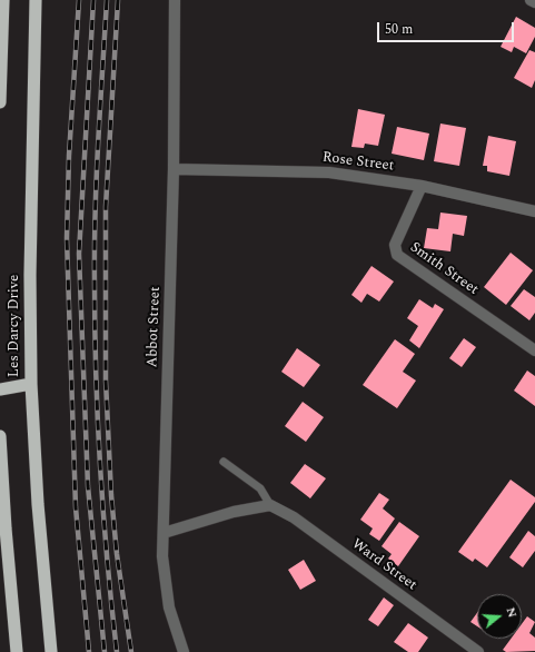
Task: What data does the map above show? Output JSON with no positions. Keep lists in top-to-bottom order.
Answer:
{
  "streets": {
    "highway": ["Les Darcy Drive"],
    "street": [
      "Rose Street",
      "Smith Street",
      "Abbot Street",
      "Ward Street"
    ]
  },
  "crossings": [
    ["Rose Street", "Smith Street"],
    ["Rose Street", "Abbot Street"]
  ],
  "scale_bar": "50 m",
  "north": "right"
}
